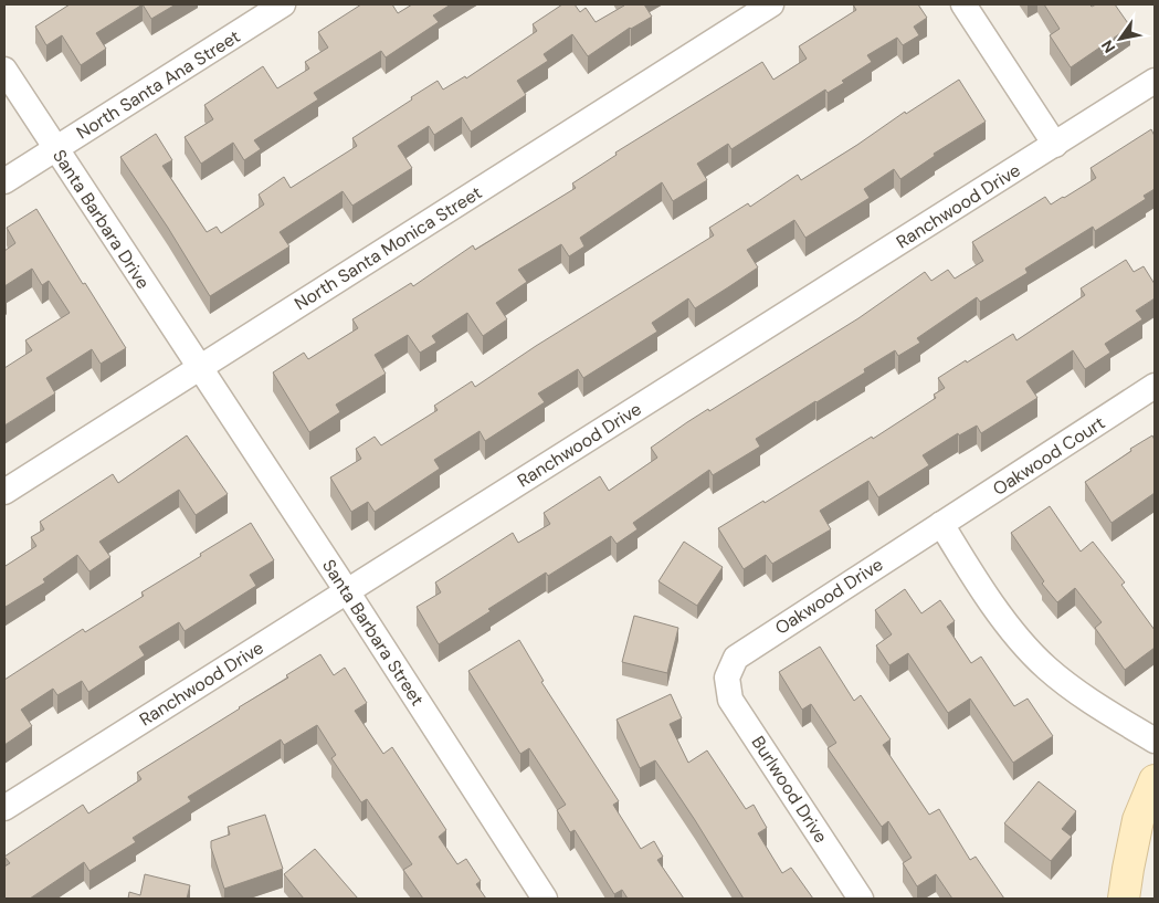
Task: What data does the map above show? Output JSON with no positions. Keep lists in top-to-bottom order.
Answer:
{
  "streets": {
    "street": [
      "North Santa Ana Street",
      "Ranchwood Drive",
      "Santa Barbara Drive",
      "North Santa Monica Street",
      "Oakwood Court",
      "Oakwood Drive",
      "Santa Barbara Street",
      "Burlwood Drive"
    ]
  },
  "crossings": [
    ["North Santa Ana Street", "Santa Barbara Drive"],
    ["Ranchwood Drive", "Santa Barbara Street"],
    ["Santa Barbara Drive", "North Santa Monica Street"],
    ["Santa Barbara Drive", "Santa Barbara Street"],
    ["North Santa Monica Street", "Santa Barbara Street"],
    ["Oakwood Court", "Oakwood Drive"],
    ["Oakwood Drive", "Burlwood Drive"]
  ],
  "north": "bottom left"
}
